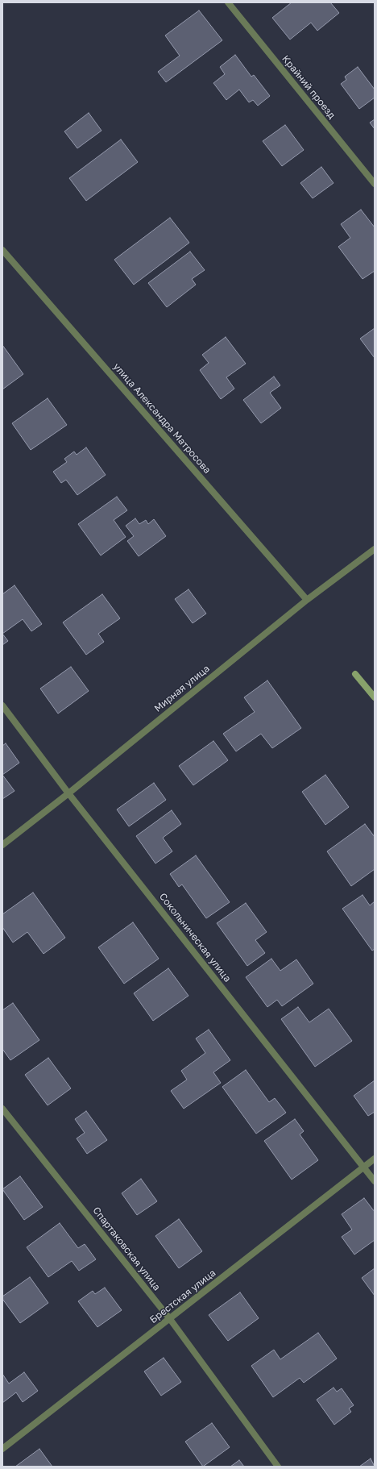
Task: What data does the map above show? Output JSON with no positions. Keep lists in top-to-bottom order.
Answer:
{
  "streets": {
    "street": [
      "Крайний проезд",
      "улица Александра Матросова",
      "Мирная улица",
      "Сокольническая улица",
      "Спартаковская улица",
      "Брестская улица"
    ]
  },
  "crossings": [
    ["улица Александра Матросова", "Мирная улица"],
    ["Мирная улица", "Сокольническая улица"],
    ["Сокольническая улица", "Брестская улица"],
    ["Спартаковская улица", "Брестская улица"]
  ]
}
